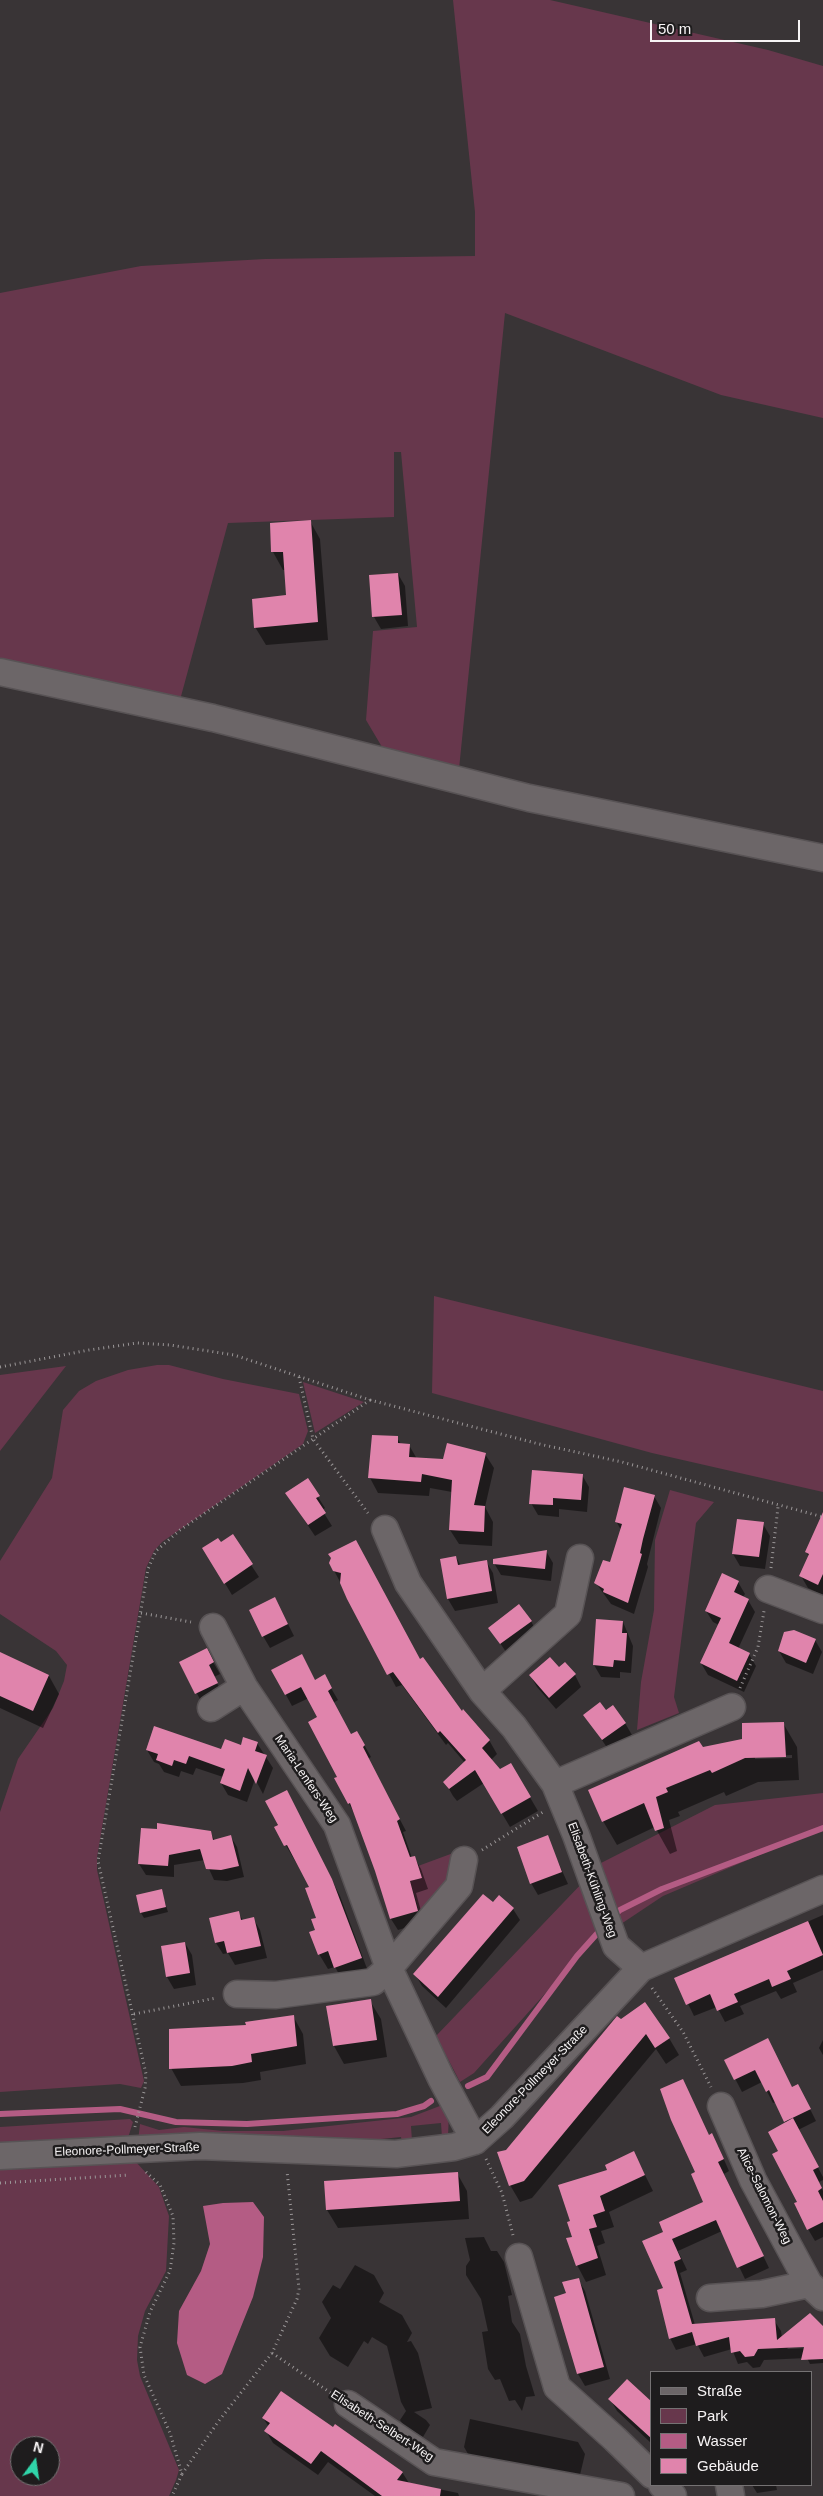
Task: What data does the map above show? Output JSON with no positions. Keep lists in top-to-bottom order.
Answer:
{
  "streets": {
    "street": [
      "Maria-Lenfers-Weg",
      "Elisabeth-Kühling-Weg",
      "Eleonore-Pollmeyer-Straße",
      "Alice-Salomon-Weg",
      "Elisabeth-Selbert-Weg"
    ]
  },
  "crossings": [
    ["Maria-Lenfers-Weg", "Eleonore-Pollmeyer-Straße"],
    ["Elisabeth-Kühling-Weg", "Eleonore-Pollmeyer-Straße"]
  ],
  "legend": [
    "Straße",
    "Park",
    "Wasser",
    "Gebäude"
  ],
  "scale_bar": "50 m",
  "north": "top"
}
